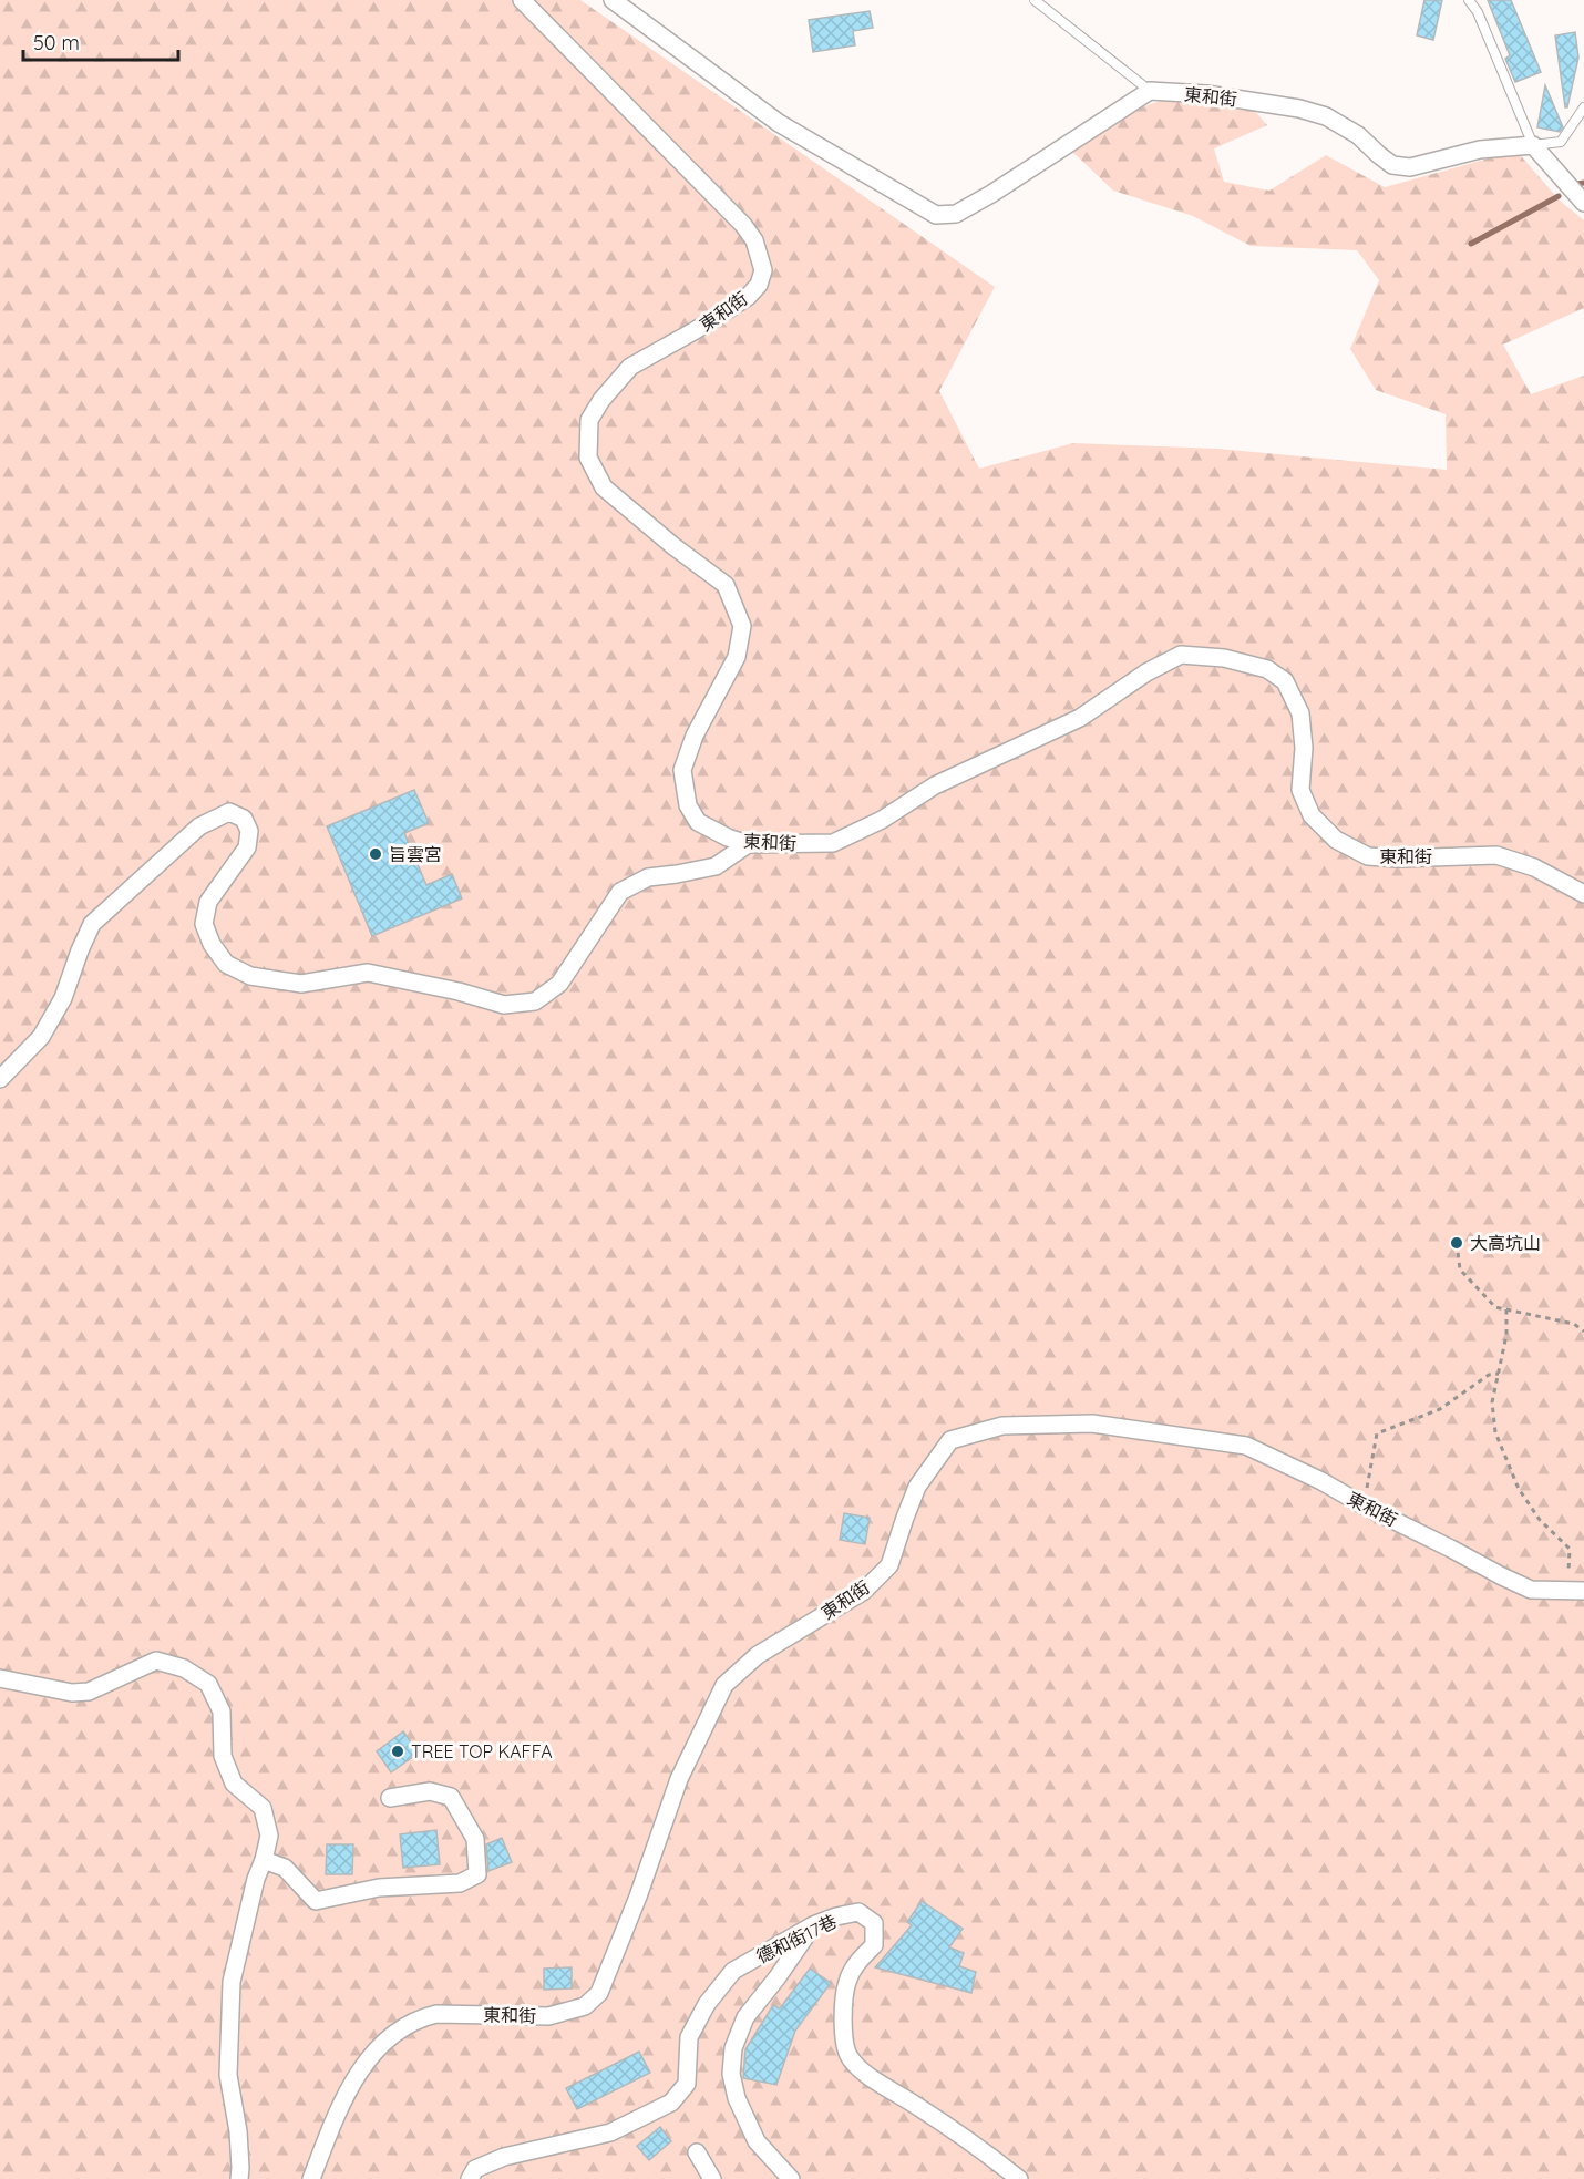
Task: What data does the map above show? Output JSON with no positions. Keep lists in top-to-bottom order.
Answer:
{
  "streets": {
    "street": ["東和街", "德和街17巷"]
  },
  "places": ["旨雲宮", "大高坑山", "TREE TOP KAFFA"],
  "scale_bar": "50 m"
}
